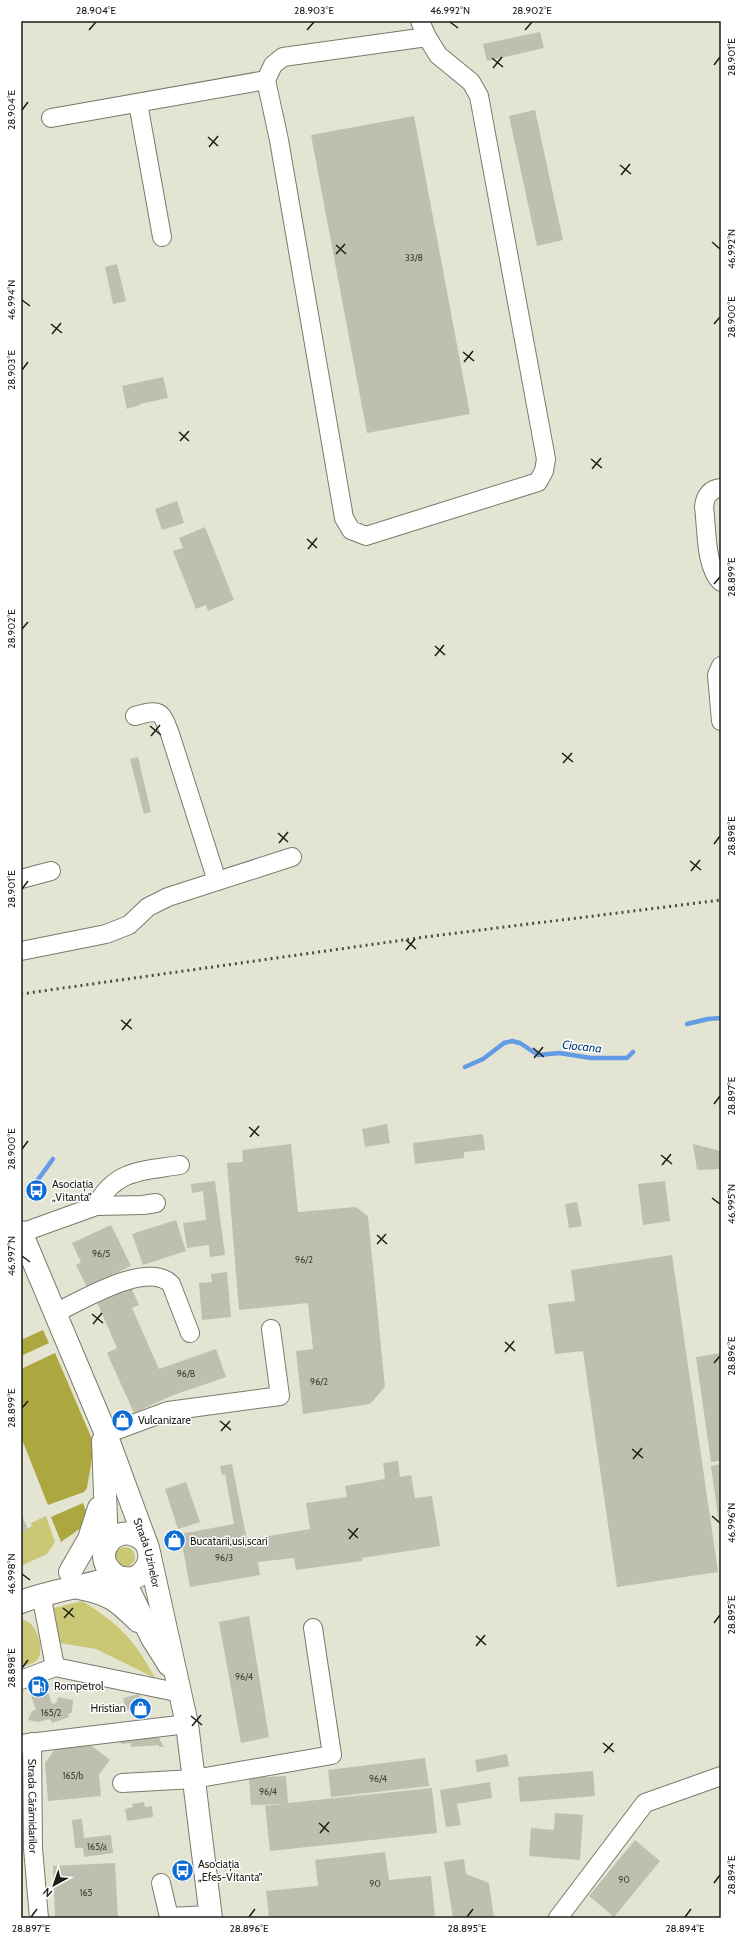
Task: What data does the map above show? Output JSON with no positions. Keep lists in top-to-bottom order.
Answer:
{
  "streets": {
    "main road": ["Strada Uzinelor"],
    "street": ["Strada Cărămidarilor"]
  },
  "water": ["Ciocana"],
  "places": {
    "bus stop": ["Asociația „Vitanta”", "Asociația „Efes-Vitanta”"],
    "shop": ["Vulcanizare", "Bucatarii,usi,scari", "Hristian"],
    "fuel station": ["Rompetrol"]
  },
  "house_numbers": [
    "33/8",
    "96/5",
    "96/2",
    "96/B",
    "96/2",
    "96/3",
    "96/4",
    "165/2",
    "165/b",
    "96/4",
    "96/4",
    "165/a",
    "90",
    "90",
    "165"
  ],
  "north": "bottom left",
  "coordinates": [
    "28.904°E",
    "28.903°E",
    "46.992°N",
    "28.902°E",
    "28.901°E",
    "46.994°N",
    "28.900°E",
    "28.899°E",
    "28.898°E",
    "28.897°E",
    "46.995°N",
    "46.997°N",
    "28.896°E",
    "46.996°N",
    "46.998°N",
    "28.895°E",
    "28.894°E"
  ]
}
